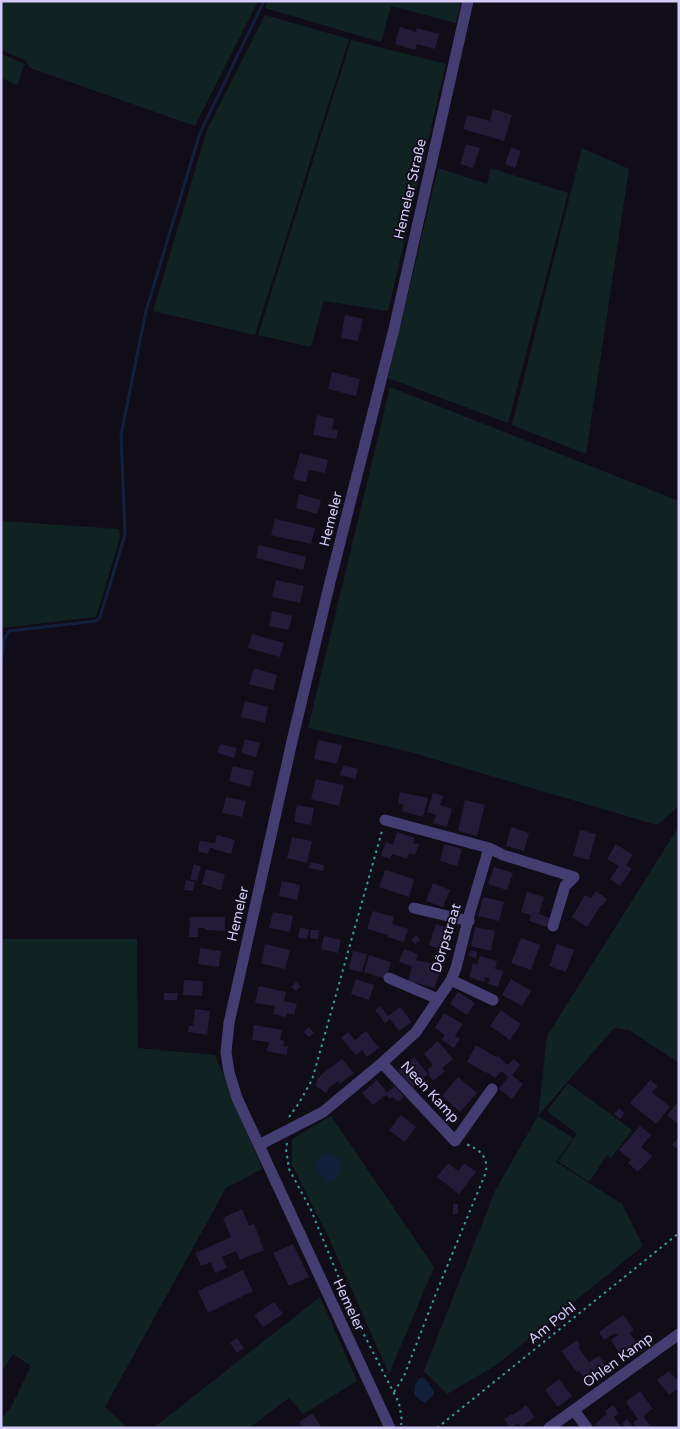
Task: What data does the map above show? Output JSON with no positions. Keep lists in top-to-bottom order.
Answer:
{
  "streets": {
    "street": [
      "Hemeler Straße",
      "Hemeler",
      "Dörpstraat",
      "Neen Kamp",
      "Ohlen Kamp"
    ],
    "path": ["Am Pohl"]
  },
  "crossings": [
    ["Hemeler Straße", "Hemeler"],
    ["Hemeler", "Dörpstraat"],
    ["Dörpstraat", "Neen Kamp"]
  ]
}
